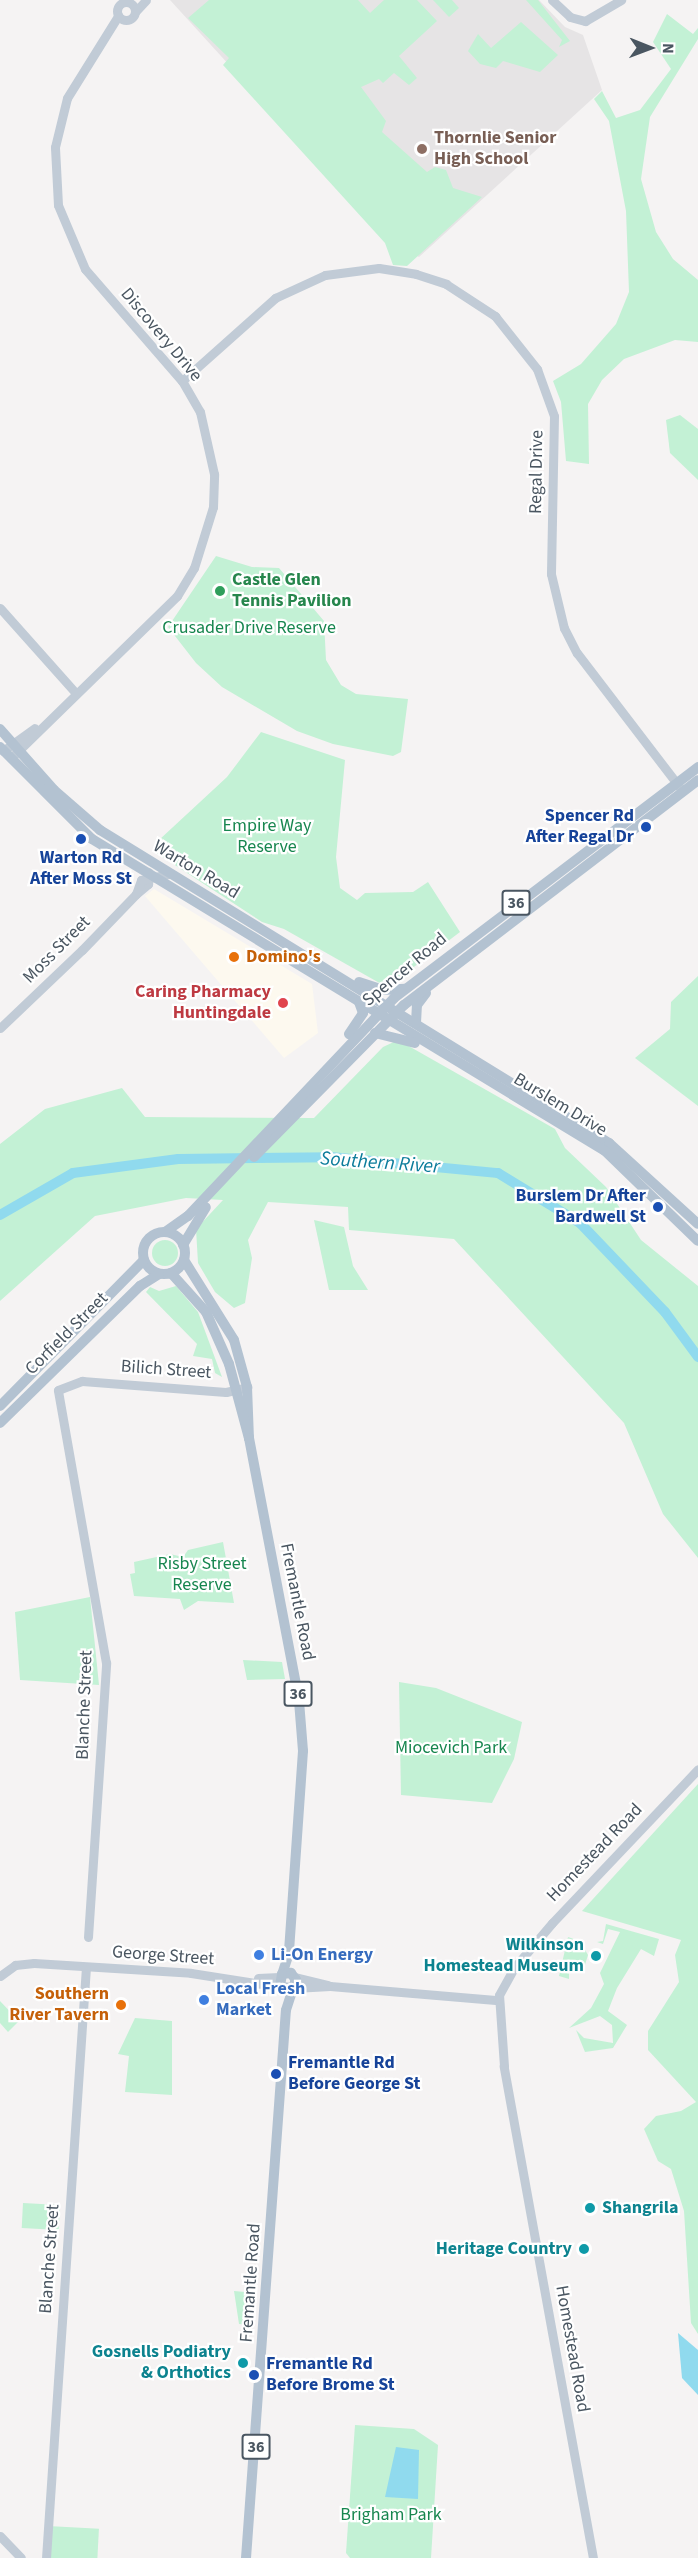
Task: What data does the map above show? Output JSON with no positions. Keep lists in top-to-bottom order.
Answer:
{
  "streets": {
    "main road": [
      "Warton Road",
      "36",
      "Spencer Road",
      "Burslem Drive",
      "Corfield Street",
      "Fremantle Road"
    ],
    "street": [
      "Discovery Drive",
      "Regal Drive",
      "Moss Street",
      "Bilich Street",
      "Blanche Street",
      "Homestead Road",
      "George Street"
    ]
  },
  "crossings": [
    ["Discovery Drive", "Regal Drive"],
    ["Discovery Drive", "Warton Road"],
    ["Regal Drive", "Spencer Road"],
    ["Warton Road", "Moss Street"],
    ["Warton Road", "Spencer Road"],
    ["Warton Road", "Burslem Drive"],
    ["36", "Spencer Road"],
    ["36", "Corfield Street"],
    ["36", "Fremantle Road"],
    ["Spencer Road", "Burslem Drive"],
    ["Spencer Road", "Corfield Street"],
    ["Spencer Road", "Fremantle Road"],
    ["Corfield Street", "Fremantle Road"],
    ["Bilich Street", "Fremantle Road"],
    ["Bilich Street", "Blanche Street"],
    ["Fremantle Road", "George Street"],
    ["Blanche Street", "George Street"],
    ["Homestead Road", "George Street"]
  ],
  "water": ["Southern River"],
  "parks": [
    "Crusader Drive Reserve",
    "Empire Way Reserve",
    "Risby Street Reserve",
    "Miocevich Park",
    "Brigham Park"
  ],
  "places": [
    "Thornlie Senior High School",
    "Castle Glen Tennis Pavilion",
    "Spencer Rd After Regal Dr",
    "Warton Rd After Moss St",
    "Domino's",
    "Caring Pharmacy Huntingdale",
    "Burslem Dr After Bardwell St",
    "Li-On Energy",
    "Wilkinson Homestead Museum",
    "Local Fresh Market",
    "Southern River Tavern",
    "Fremantle Rd Before George St",
    "Shangrila",
    "Heritage Country",
    "Gosnells Podiatry & Orthotics",
    "Fremantle Rd Before Brome St"
  ],
  "north": "right"
}
